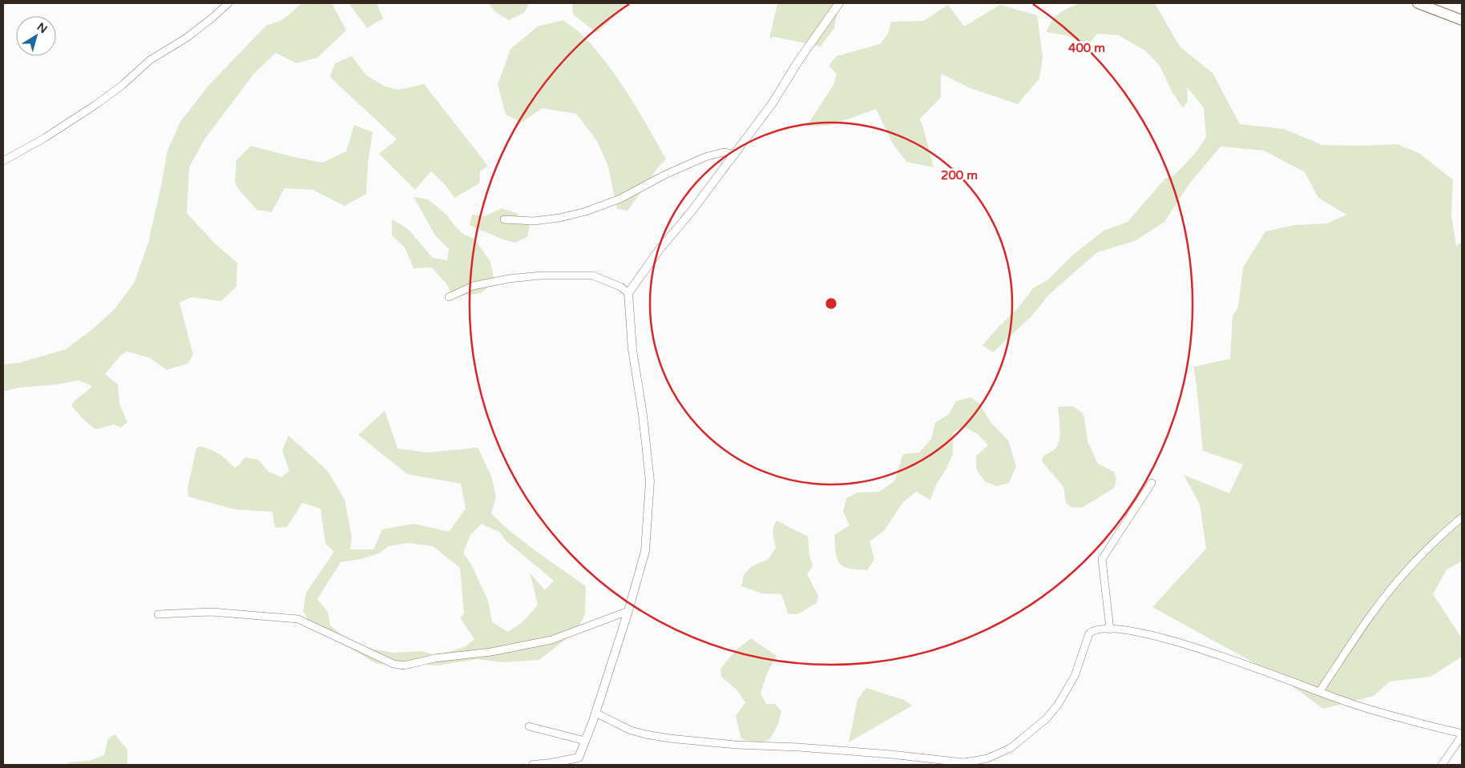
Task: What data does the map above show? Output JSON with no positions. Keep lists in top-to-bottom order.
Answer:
{
  "north": "top right",
  "rings": ["400 m", "200 m"]
}
